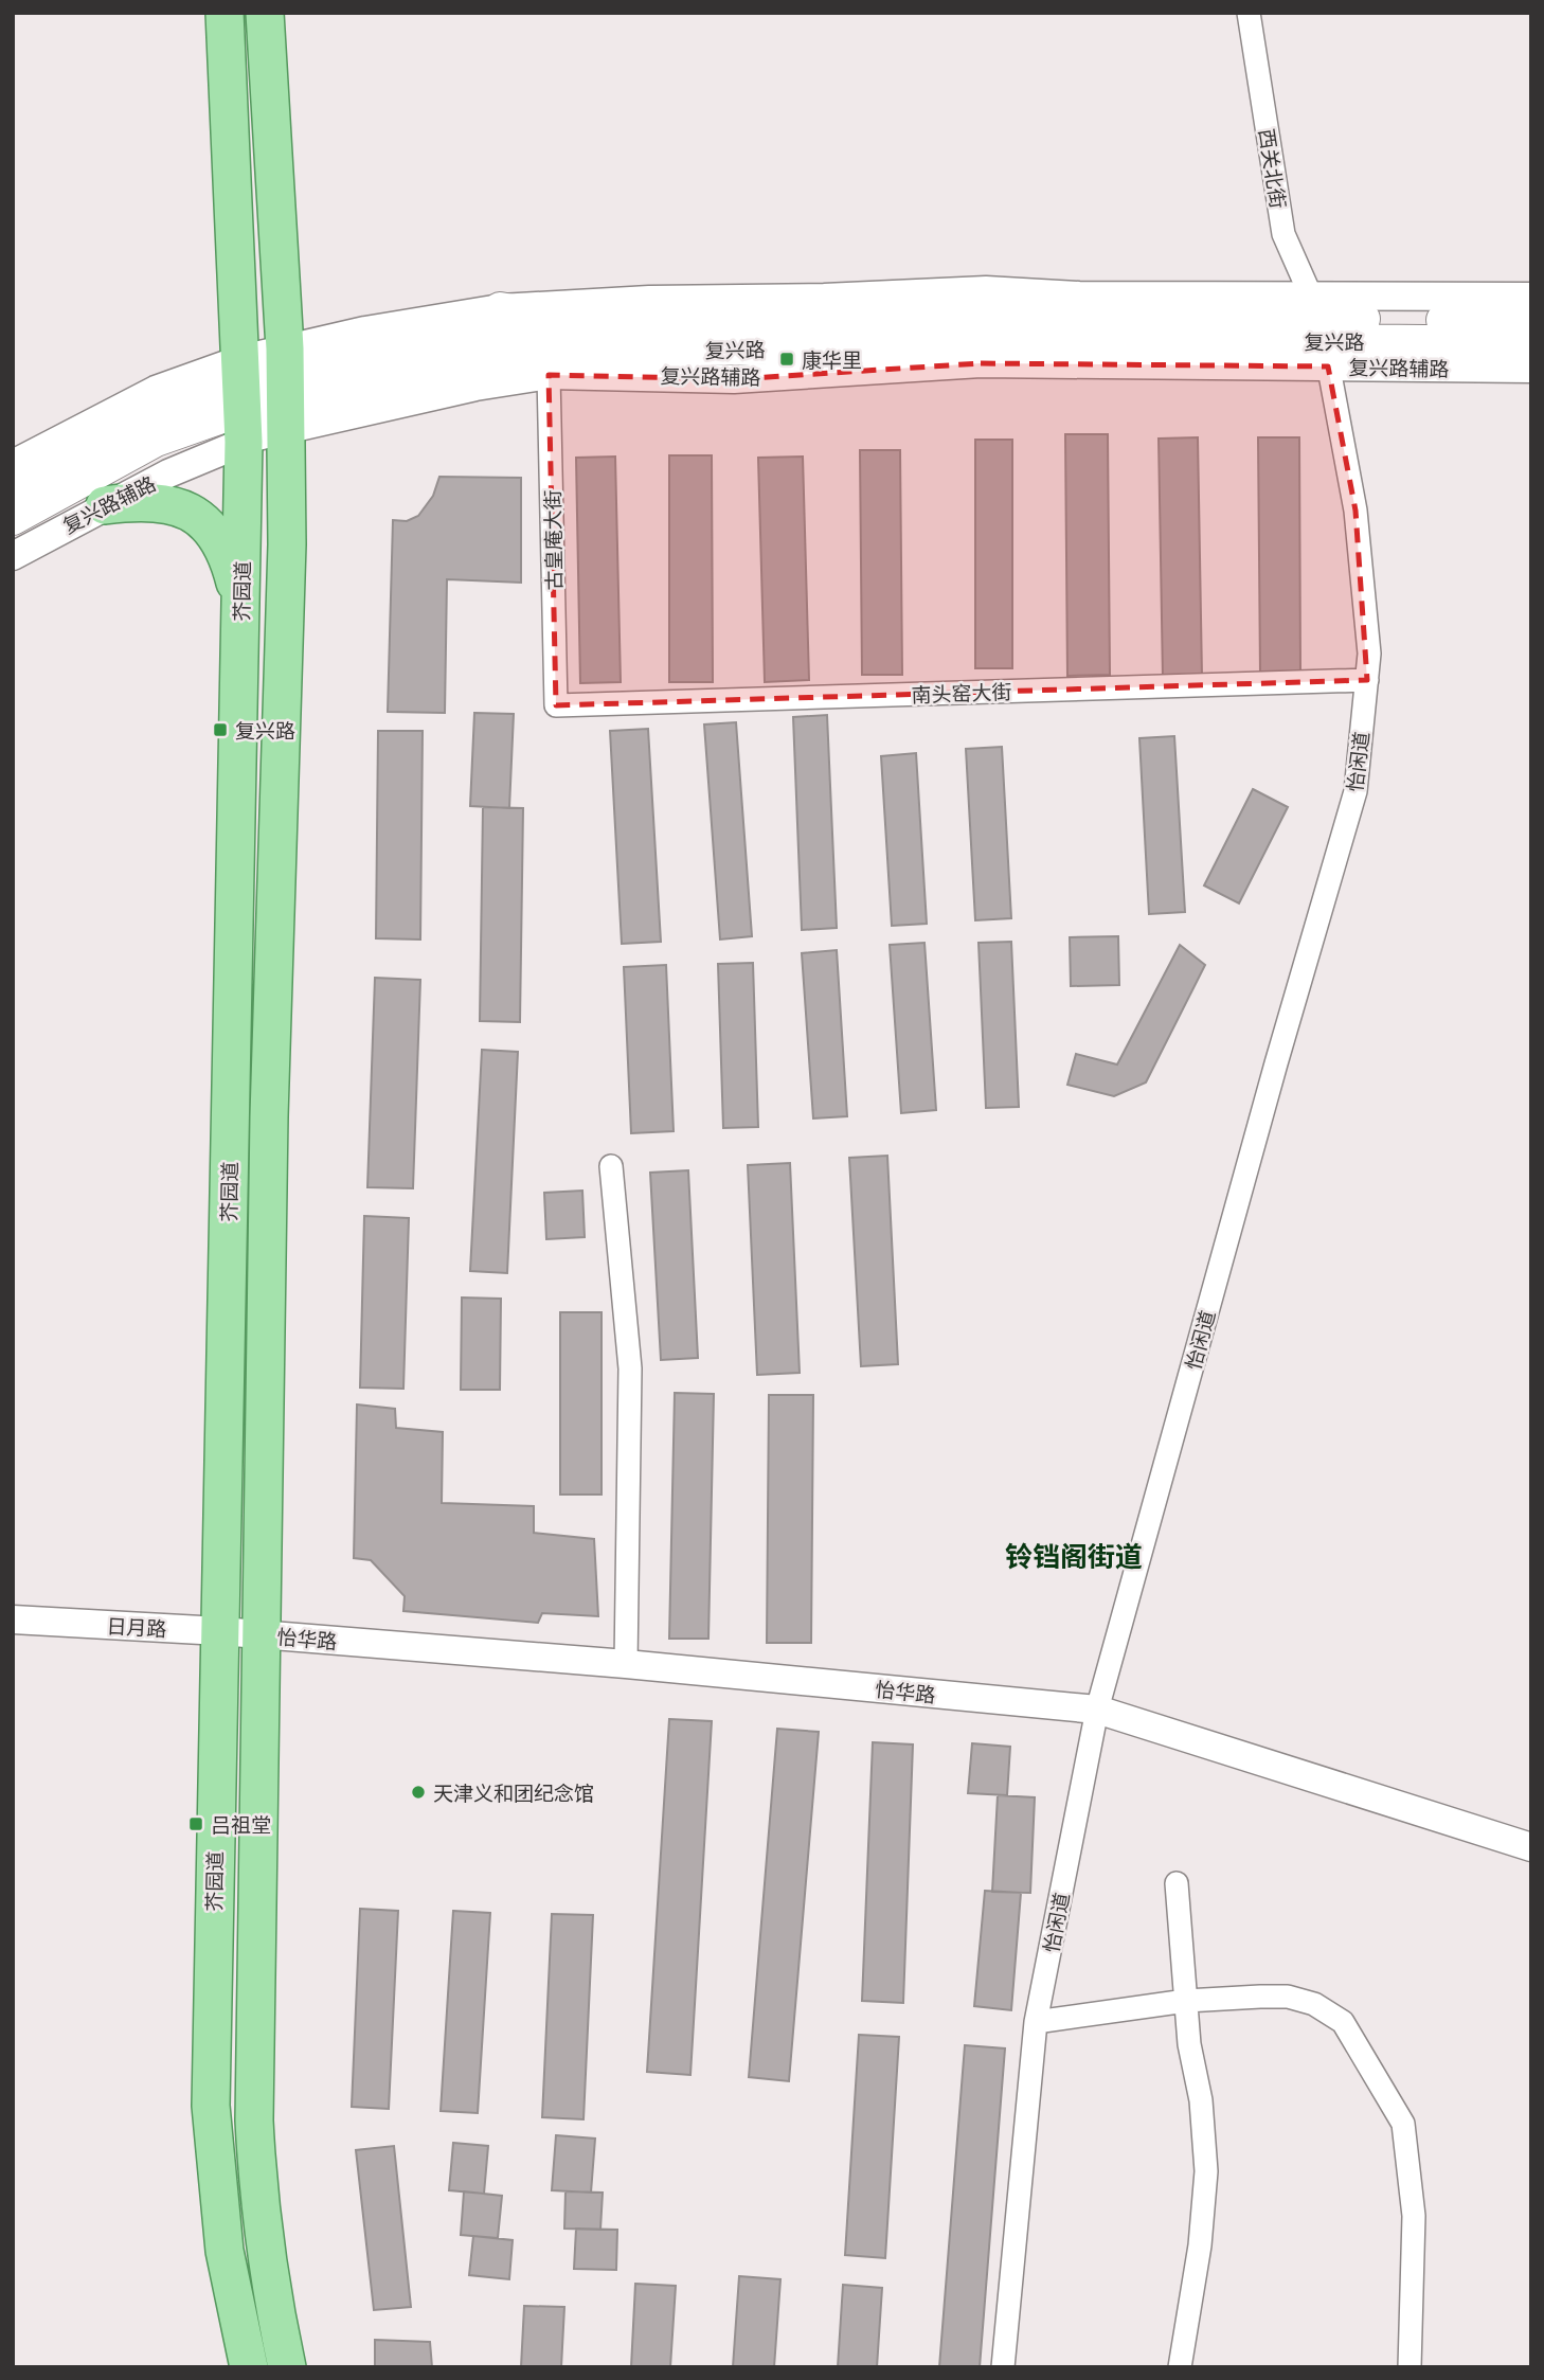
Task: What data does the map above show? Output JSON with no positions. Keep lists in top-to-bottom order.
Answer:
{
  "streets": {
    "main road": ["复兴路", "芥园道"],
    "street": [
      "西关北街",
      "复兴路辅路",
      "古皇庵大街",
      "南头窑大街",
      "怡闲道",
      "日月路",
      "怡华路"
    ]
  },
  "crossings": [
    ["西关北街", "复兴路"],
    ["西关北街", "复兴路辅路"],
    ["西关北街", "怡闲道"],
    ["复兴路", "复兴路辅路"],
    ["复兴路", "芥园道"],
    ["复兴路", "怡闲道"],
    ["复兴路辅路", "古皇庵大街"],
    ["复兴路辅路", "芥园道"],
    ["复兴路辅路", "怡闲道"],
    ["古皇庵大街", "南头窑大街"],
    ["芥园道", "日月路"],
    ["芥园道", "怡华路"],
    ["南头窑大街", "怡闲道"],
    ["怡闲道", "怡华路"],
    ["日月路", "怡华路"]
  ],
  "districts": ["铃铛阁街道"],
  "places": {
    "transit": ["康华里", "复兴路", "吕祖堂"],
    "other": ["天津义和团纪念馆"]
  }
}
